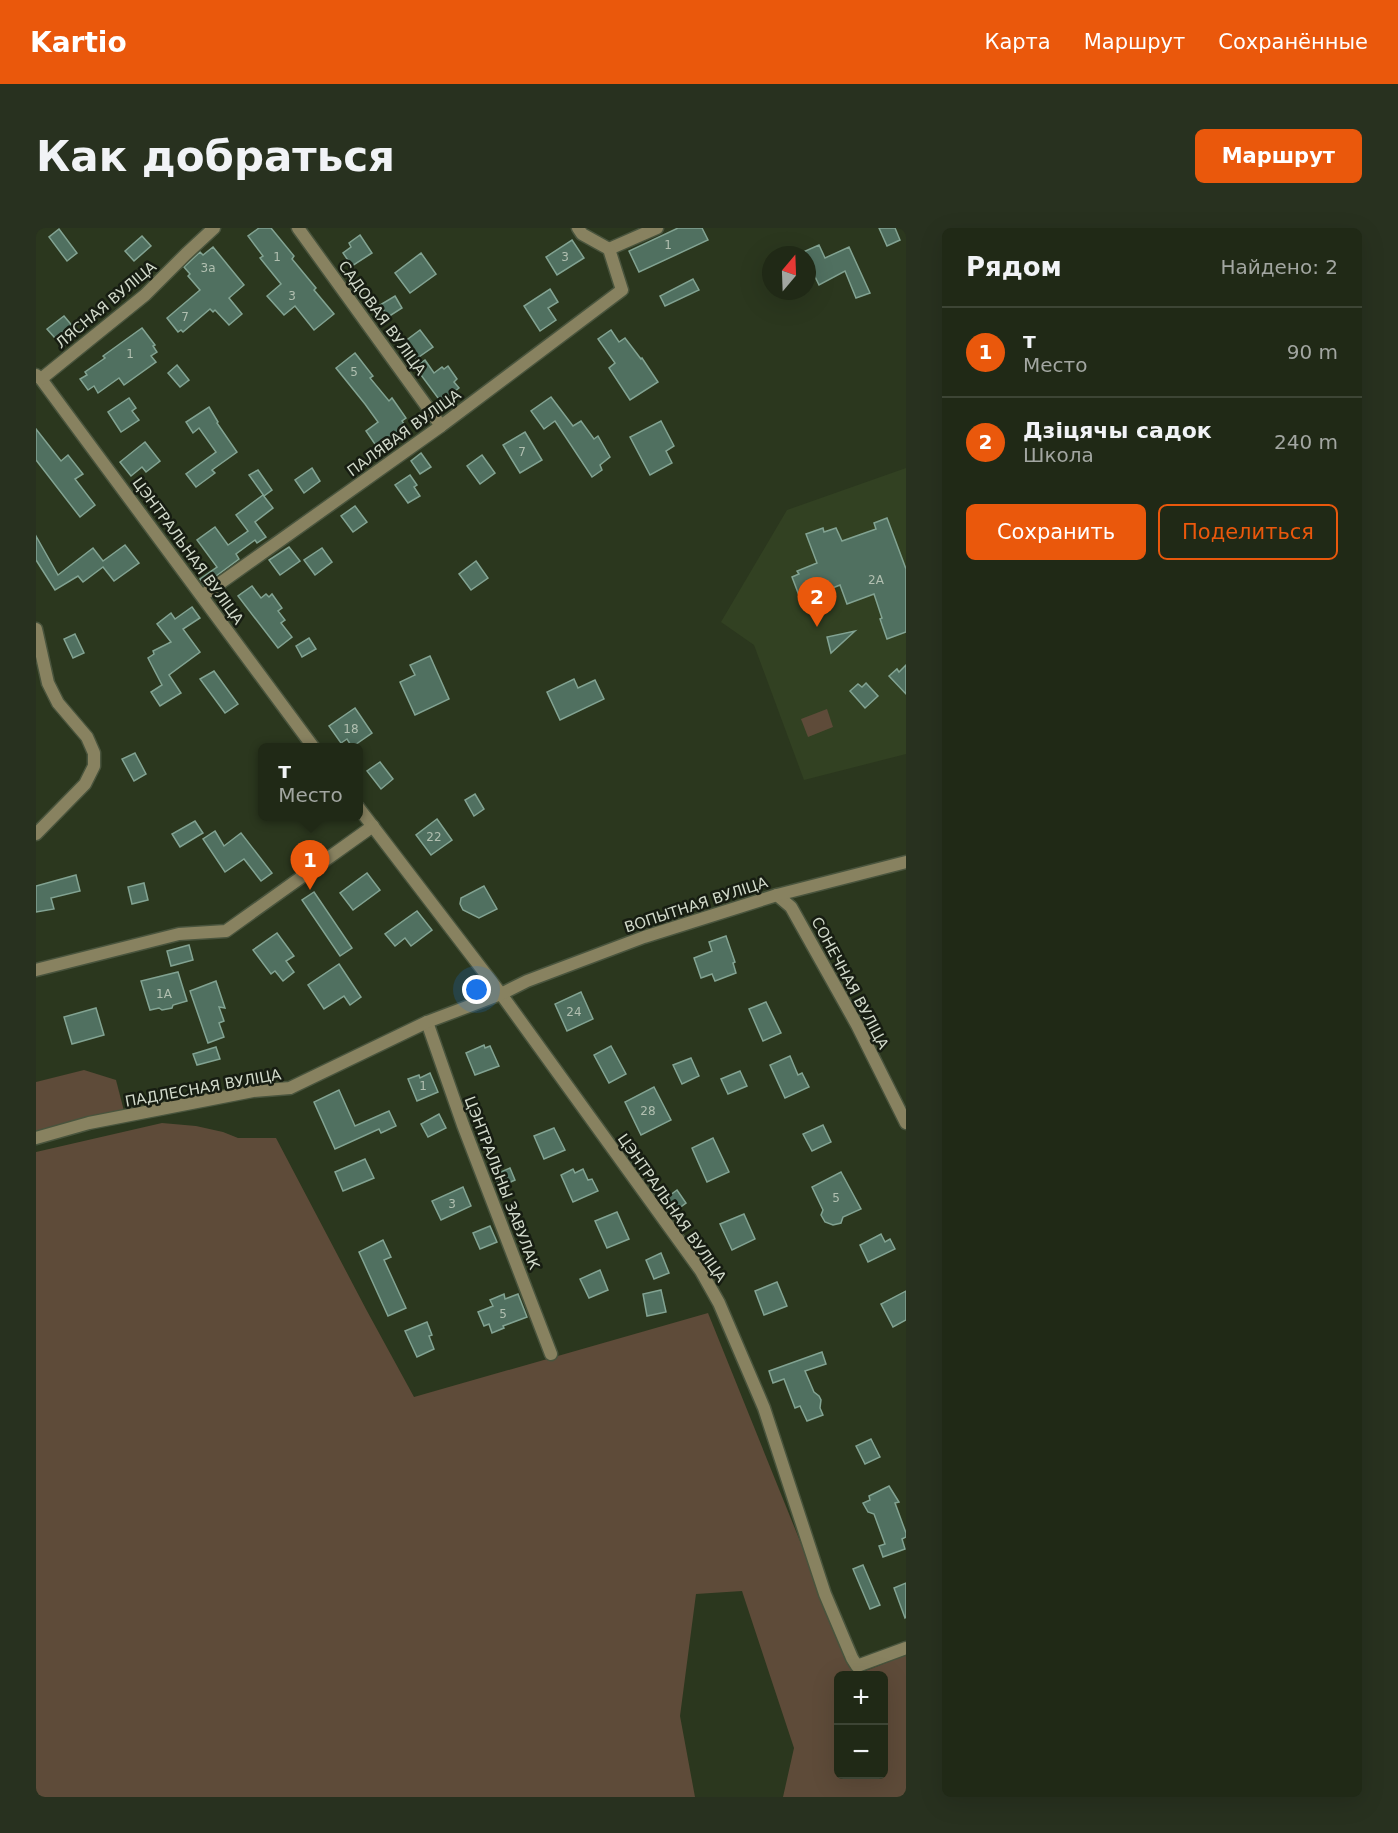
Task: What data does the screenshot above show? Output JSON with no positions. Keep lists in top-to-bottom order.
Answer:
{
  "streets": {
    "street": [
      "ЛЯСНАЯ ВУЛІЦА",
      "САДОВАЯ ВУЛІЦА",
      "ПАЛЯВАЯ ВУЛІЦА",
      "ЦЭНТРАЛЬНАЯ ВУЛІЦА",
      "ВОПЫТНАЯ ВУЛІЦА",
      "СОНЕЧНАЯ ВУЛІЦА",
      "ПАДЛЕСНАЯ ВУЛІЦА",
      "ЦЭНТРАЛЬНЫ ЗАВУЛАК"
    ]
  },
  "crossings": [
    ["ЛЯСНАЯ ВУЛІЦА", "ЦЭНТРАЛЬНАЯ ВУЛІЦА"],
    ["САДОВАЯ ВУЛІЦА", "ПАЛЯВАЯ ВУЛІЦА"],
    ["ПАЛЯВАЯ ВУЛІЦА", "ЦЭНТРАЛЬНАЯ ВУЛІЦА"],
    ["ЦЭНТРАЛЬНАЯ ВУЛІЦА", "ВОПЫТНАЯ ВУЛІЦА"],
    ["ЦЭНТРАЛЬНАЯ ВУЛІЦА", "ПАДЛЕСНАЯ ВУЛІЦА"],
    ["ВОПЫТНАЯ ВУЛІЦА", "СОНЕЧНАЯ ВУЛІЦА"],
    ["ВОПЫТНАЯ ВУЛІЦА", "ПАДЛЕСНАЯ ВУЛІЦА"],
    ["ПАДЛЕСНАЯ ВУЛІЦА", "ЦЭНТРАЛЬНЫ ЗАВУЛАК"]
  ],
  "house_numbers": [
    "1",
    "1",
    "3",
    "3а",
    "3",
    "7",
    "1",
    "5",
    "7",
    "2А",
    "18",
    "22",
    "1А",
    "24",
    "1",
    "28",
    "5",
    "3",
    "5"
  ],
  "north": "top",
  "page": {
    "header": "Kartio",
    "nav": ["Карта", "Маршрут", "Сохранённые"],
    "buttons": [
      "Маршрут",
      ["Сохранить", "Поделиться"]
    ],
    "title": "Как добраться",
    "heading": ["Рядом", "Найдено: 2"],
    "list": [
      {
        "mark": "1",
        "name": "т",
        "note": "Место",
        "value": "90 m"
      },
      {
        "mark": "2",
        "name": "Дзіцячы садок",
        "note": "Школа",
        "value": "240 m"
      }
    ],
    "pins": ["2", "1"],
    "popup": ["т", "Место"],
    "map_buttons": ["+", "−"]
  }
}
